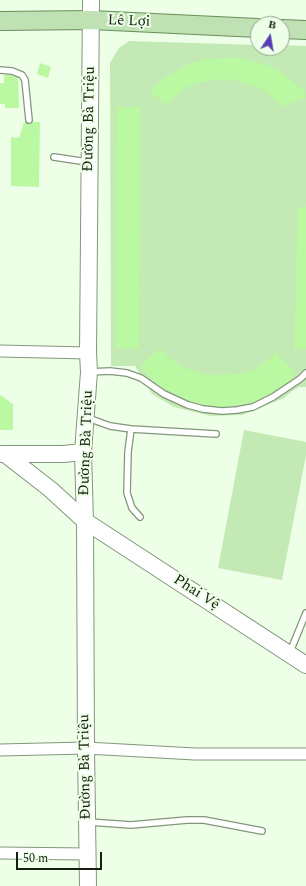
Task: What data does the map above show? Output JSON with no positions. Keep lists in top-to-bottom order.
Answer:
{
  "streets": {
    "main road": ["Lê Lợi", "Đường Bà Triệu", "Phai Vệ"]
  },
  "crossings": [
    ["Lê Lợi", "Đường Bà Triệu"],
    ["Đường Bà Triệu", "Phai Vệ"]
  ],
  "scale_bar": "50 m",
  "north": "top"
}
